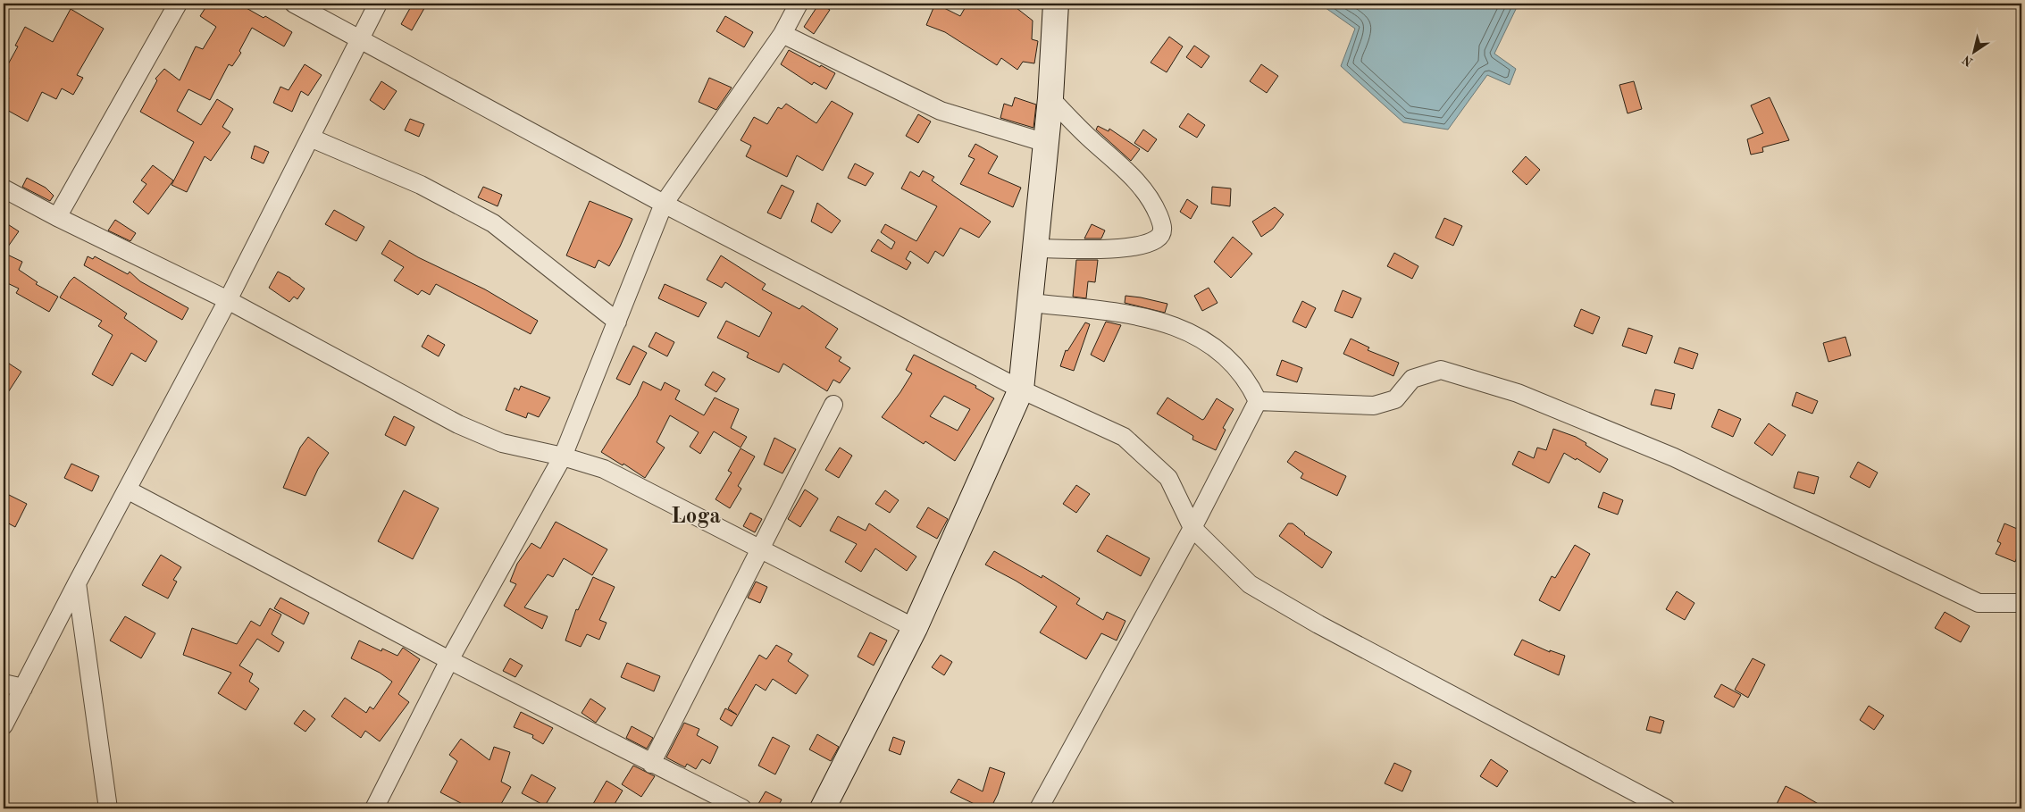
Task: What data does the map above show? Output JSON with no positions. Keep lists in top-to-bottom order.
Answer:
{
  "districts": ["Loga"],
  "north": "bottom left"
}
